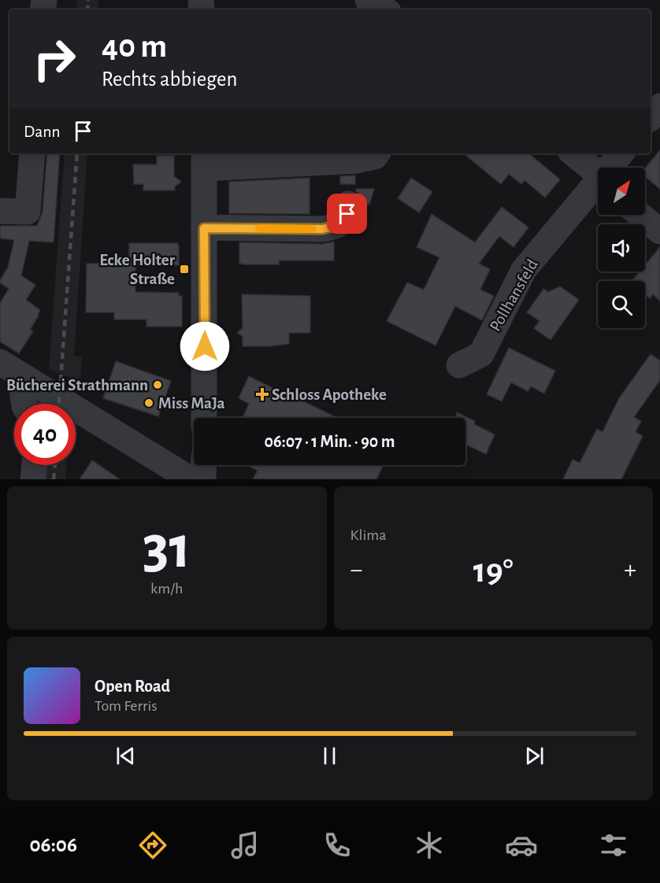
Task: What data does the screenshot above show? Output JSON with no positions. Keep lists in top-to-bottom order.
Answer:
{
  "streets": {
    "street": ["Pollhansfeld"]
  },
  "places": {
    "transit": ["Ecke Holter Straße"],
    "other": ["Bücherei Strathmann", "Miss MaJa"],
    "health": ["Schloss Apotheke"]
  },
  "north": "top right",
  "page": {
    "turn": ["40 m", "Rechts abbiegen"],
    "then": "Dann",
    "limit": "40",
    "trip": "06:07 · 1 Min. · 90 m",
    "tile": [
      ["31", "km/h"],
      "Klima"
    ],
    "heat": ["−", "19°", "+"],
    "song": ["Open Road", "Tom Ferris"],
    "tabs": "06:06"
  }
}
